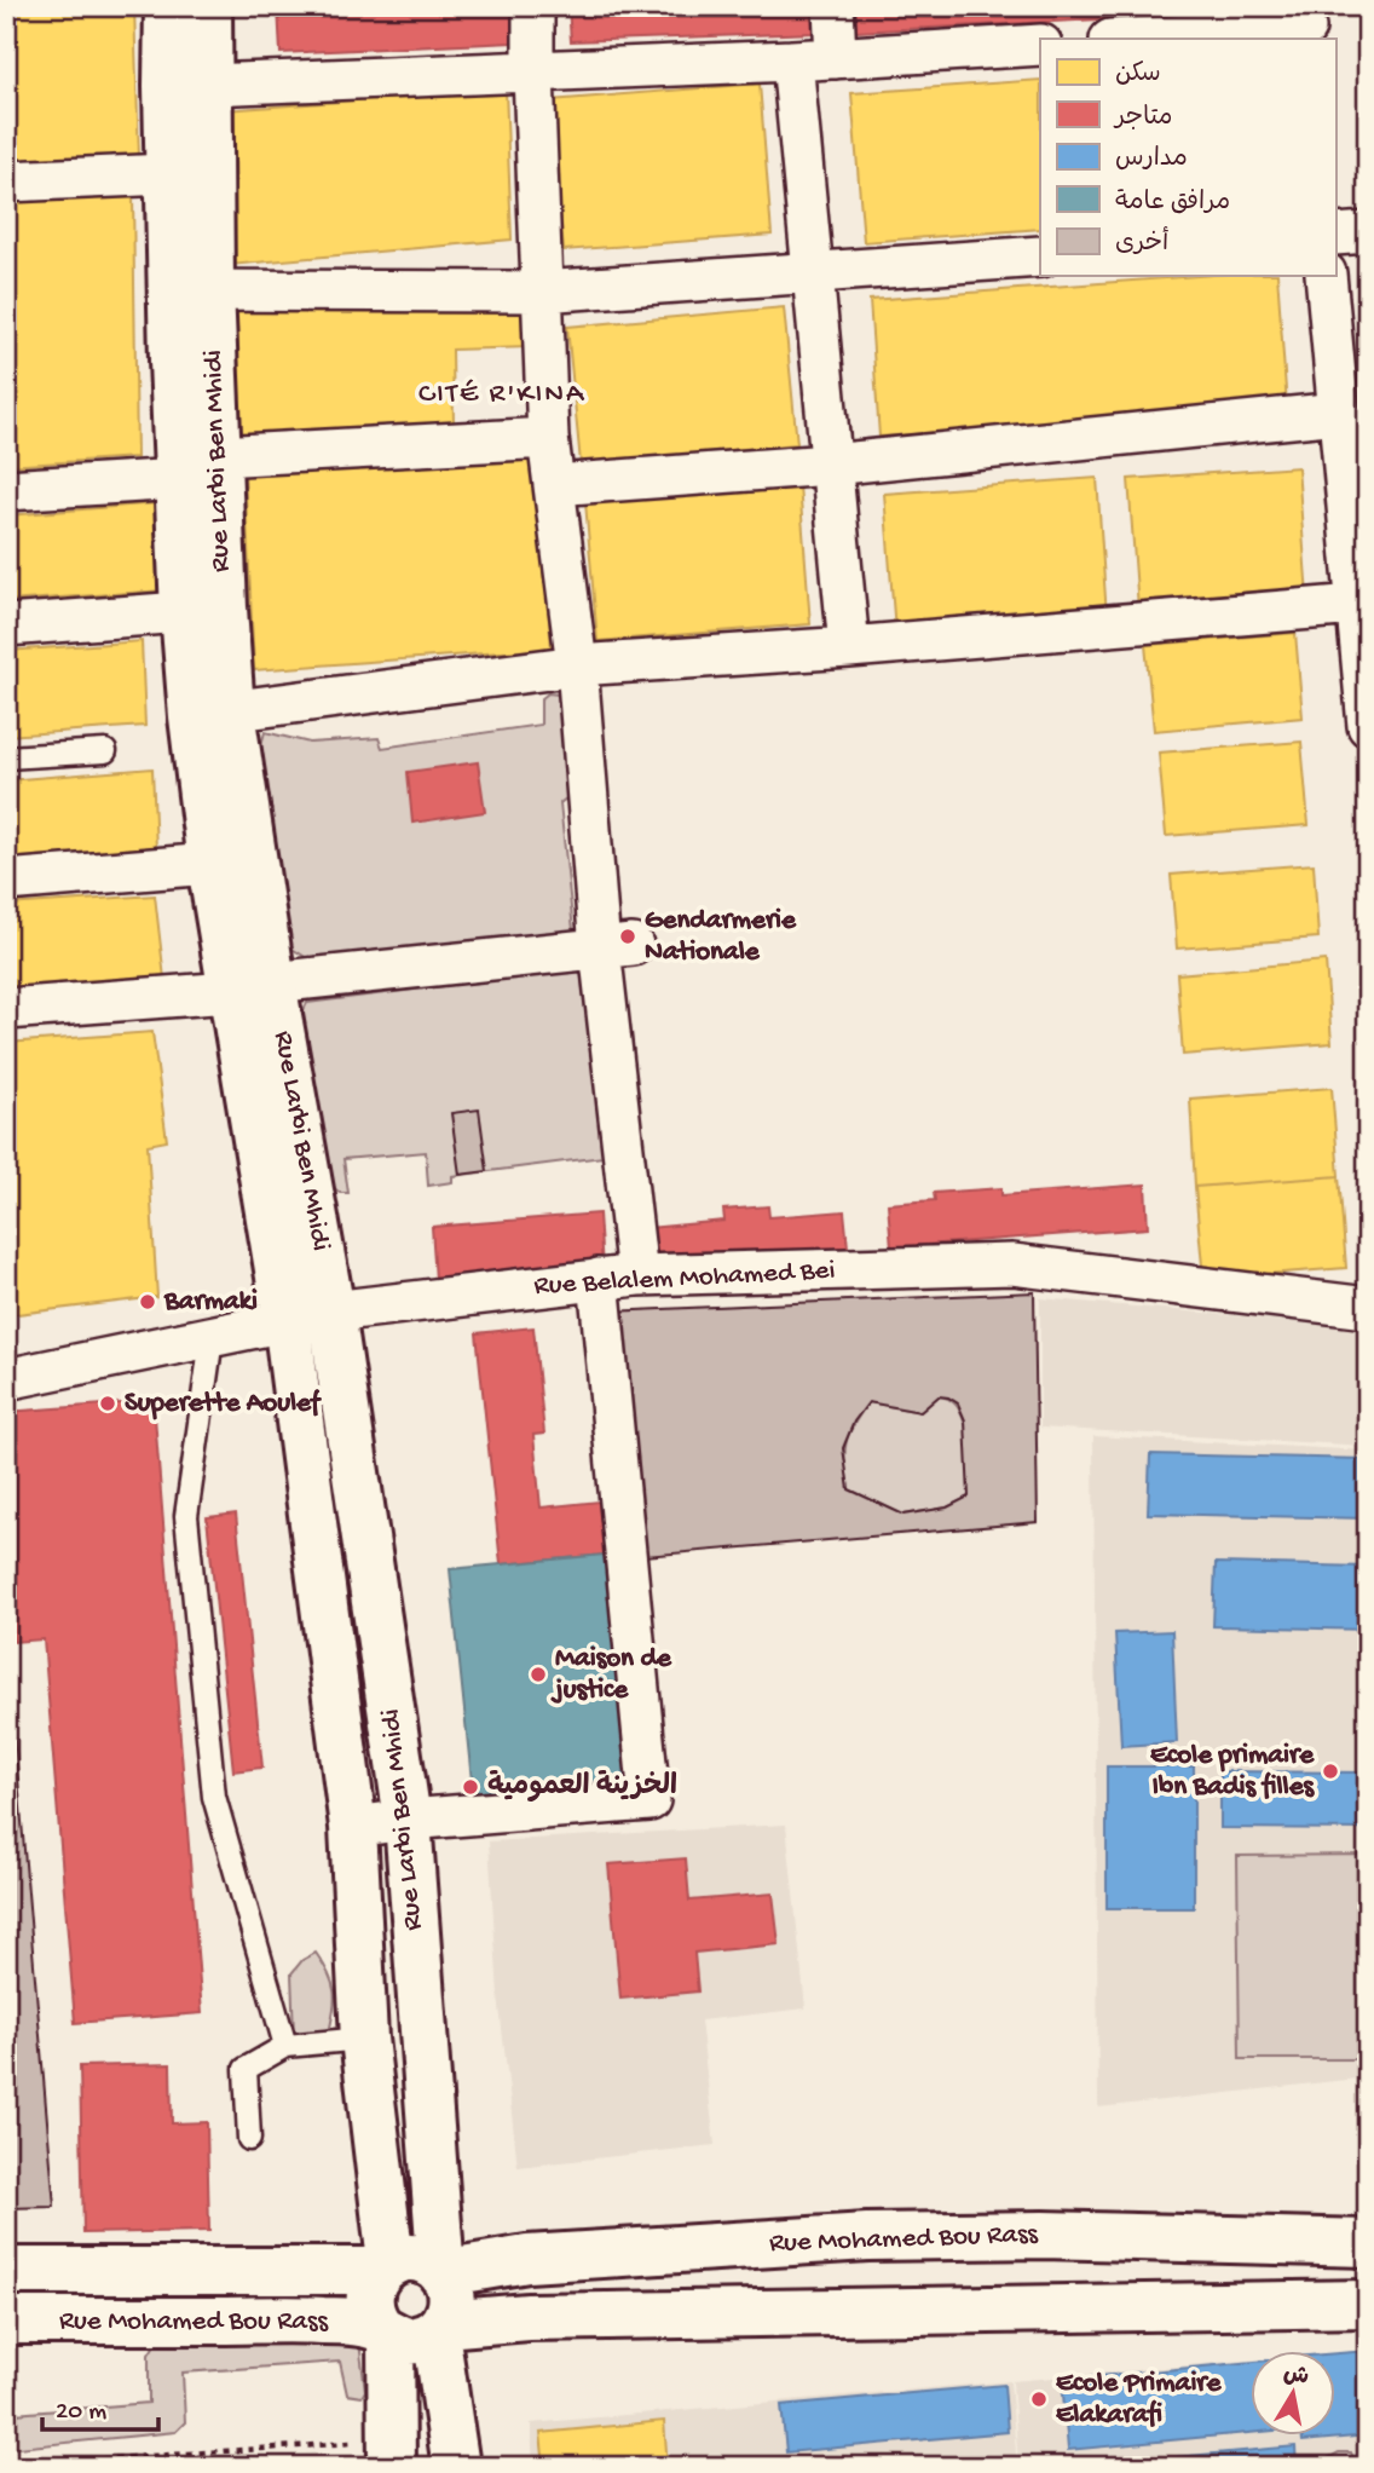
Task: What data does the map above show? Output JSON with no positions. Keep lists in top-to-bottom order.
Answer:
{
  "streets": {
    "street": ["Rue Larbi Ben Mhidi", "Rue Belalem Mohamed Bei", "Rue Mohamed Bou Rass"]
  },
  "crossings": [
    ["Rue Larbi Ben Mhidi", "Rue Belalem Mohamed Bei"],
    ["Rue Larbi Ben Mhidi", "Rue Mohamed Bou Rass"]
  ],
  "districts": ["CITÉ R'KINA"],
  "places": [
    "Gendarmerie Nationale",
    "Barmaki",
    "Superette Aoulef",
    "Maison de justice",
    "Ecole primaire Ibn Badis filles",
    "الخزينة العمومية",
    "Ecole Primaire Elakarafi"
  ],
  "legend": [
    "سكن",
    "متاجر",
    "مدارس",
    "مرافق عامة",
    "أخرى"
  ],
  "scale_bar": "20 m",
  "north": "top"
}
